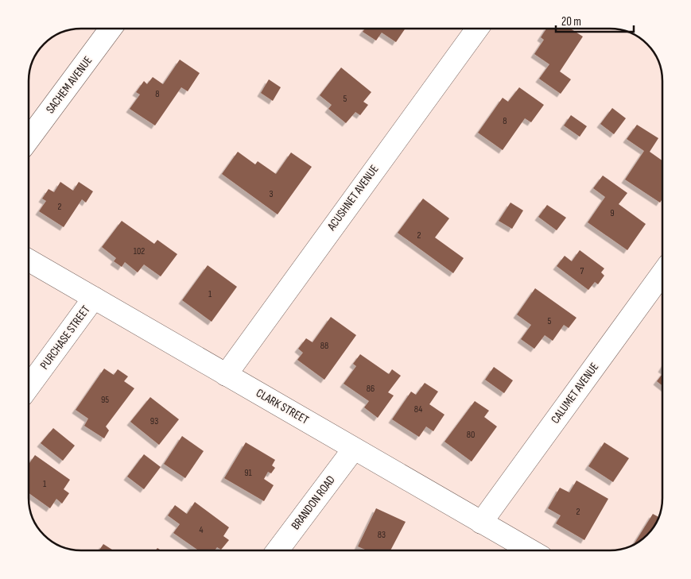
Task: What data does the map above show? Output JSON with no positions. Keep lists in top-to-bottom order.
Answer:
{
  "streets": {
    "street": [
      "SACHEM AVENUE",
      "ACUSHNET AVENUE",
      "PURCHASE STREET",
      "CALUMET AVENUE",
      "CLARK STREET",
      "BRANDON ROAD"
    ]
  },
  "crossings": [
    ["ACUSHNET AVENUE", "CLARK STREET"],
    ["PURCHASE STREET", "CLARK STREET"],
    ["CALUMET AVENUE", "CLARK STREET"],
    ["CLARK STREET", "BRANDON ROAD"]
  ],
  "house_numbers": [
    "8",
    "5",
    "8",
    "3",
    "2",
    "9",
    "2",
    "102",
    "7",
    "1",
    "5",
    "88",
    "86",
    "95",
    "84",
    "93",
    "80",
    "91",
    "1",
    "2",
    "4",
    "83"
  ],
  "scale_bar": "20 m"
}
